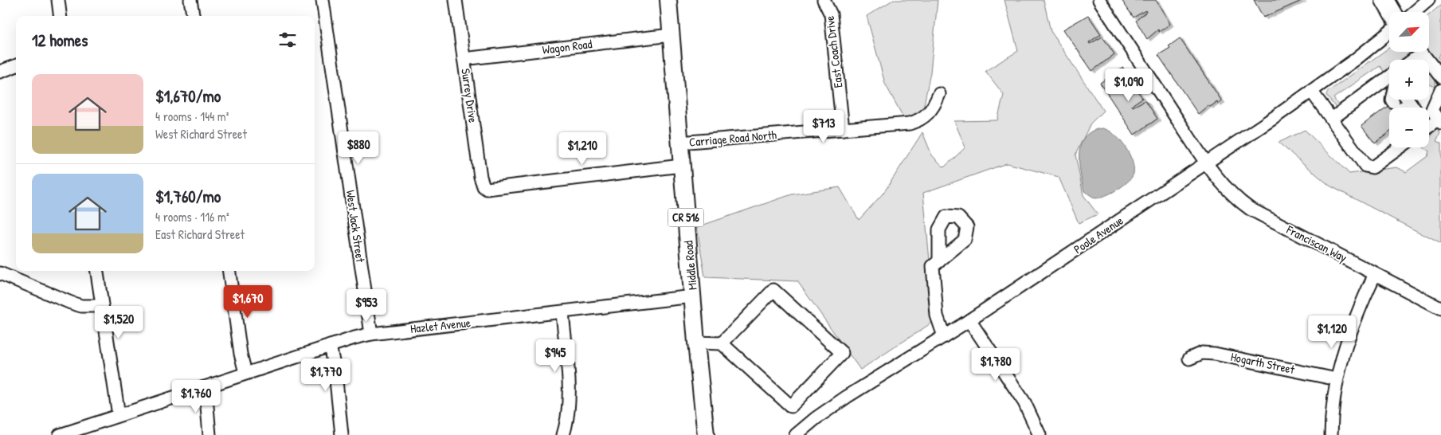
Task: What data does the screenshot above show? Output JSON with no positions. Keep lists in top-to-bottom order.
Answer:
{
  "streets": {
    "main road": ["CR 516", "Middle Road"],
    "street": [
      "Wagon Road",
      "East Coach Drive",
      "Surrey Drive",
      "Carriage Road North",
      "West Jack Street",
      "Poole Avenue",
      "Franciscan Way",
      "Hazlet Avenue",
      "Hogarth Street"
    ]
  },
  "crossings": [
    ["Wagon Road", "Surrey Drive"],
    ["Wagon Road", "Middle Road"],
    ["East Coach Drive", "Carriage Road North"],
    ["Surrey Drive", "Middle Road"],
    ["Carriage Road North", "Middle Road"],
    ["West Jack Street", "Hazlet Avenue"],
    ["Poole Avenue", "Franciscan Way"],
    ["Middle Road", "Hazlet Avenue"]
  ],
  "north": "top right",
  "page": {
    "map_buttons": ["+", "−"],
    "heading": "12 homes",
    "list": [
      {
        "name": "$1,670/mo",
        "note": "4 rooms · 144 m² · West Richard Street"
      },
      {
        "name": "$1,760/mo",
        "note": "4 rooms · 116 m² · East Richard Street"
      }
    ],
    "price": [
      "$1,090",
      "$713",
      "$880",
      "$1,210",
      "$1,670",
      "$953",
      "$1,520",
      "$1,120",
      "$945",
      "$1,780",
      "$1,770",
      "$1,760"
    ]
  }
}
